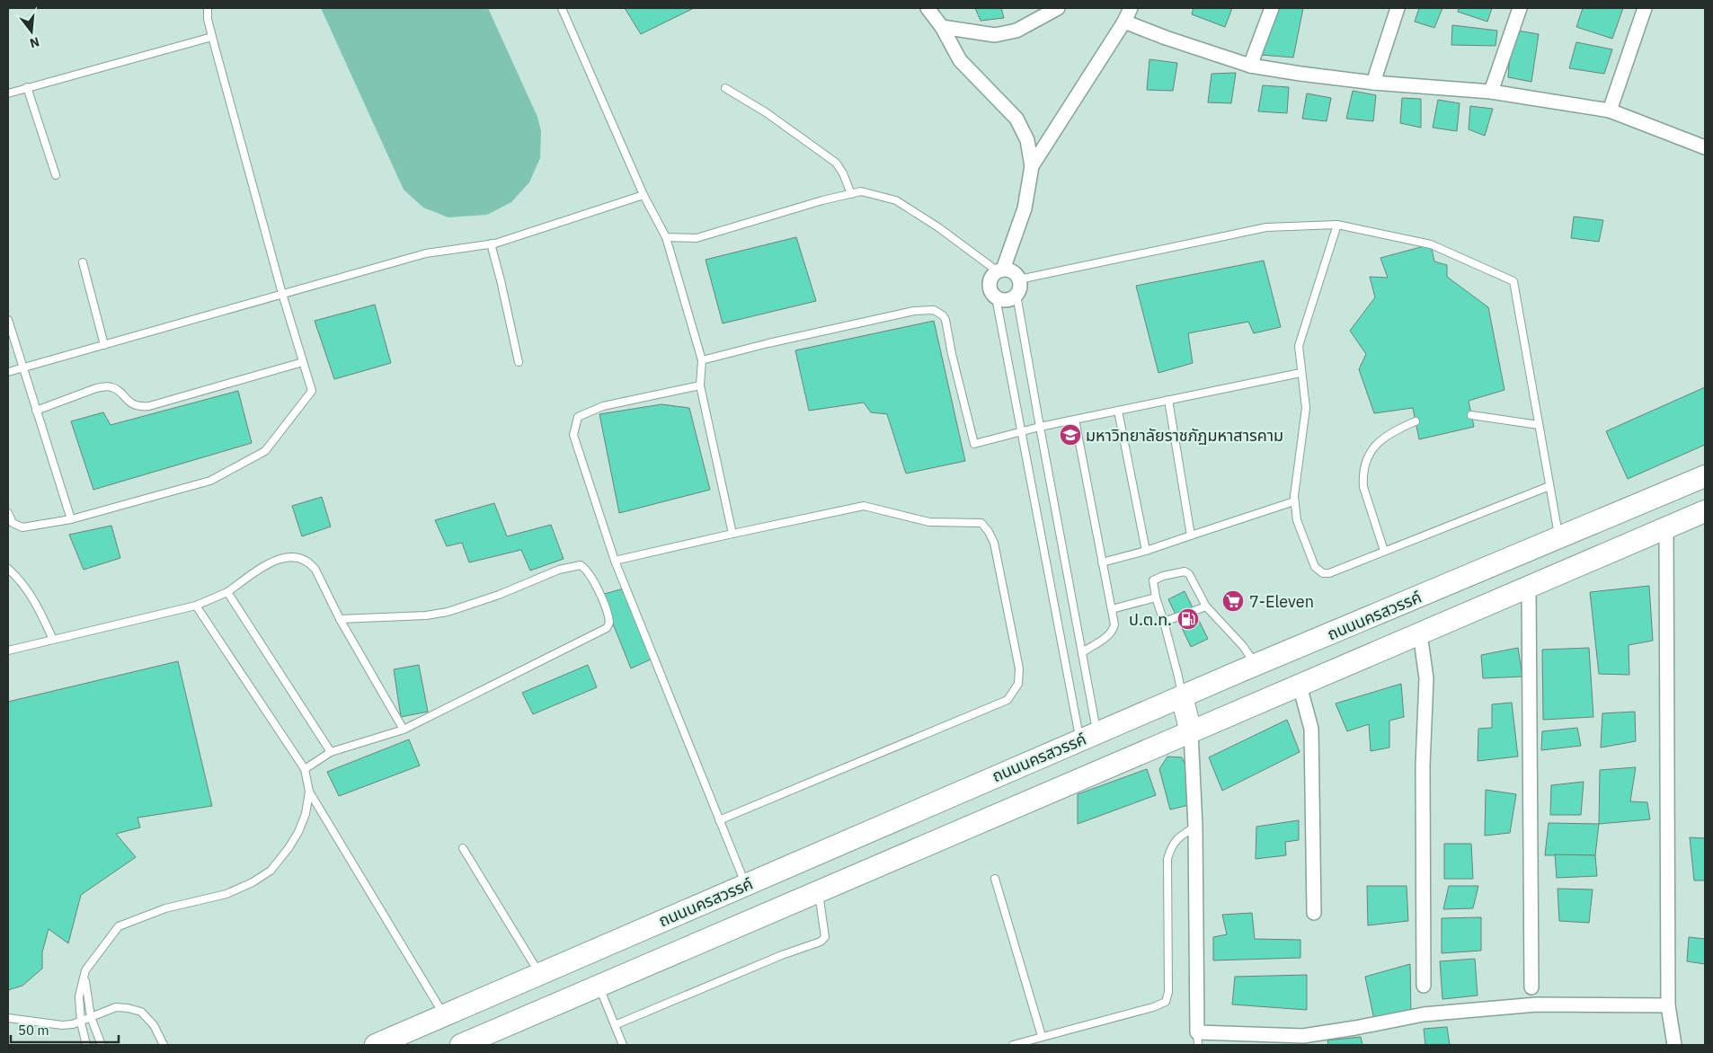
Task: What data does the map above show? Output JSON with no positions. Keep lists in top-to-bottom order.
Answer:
{
  "streets": {
    "main road": ["ถนนนครสวรรค์"]
  },
  "places": {
    "school or university": ["มหาวิทยาลัยราชภัฏมหาสารคาม"],
    "supermarket": ["7-Eleven"],
    "fuel station": ["ป.ต.ท."]
  },
  "scale_bar": "50 m",
  "north": "bottom"
}
